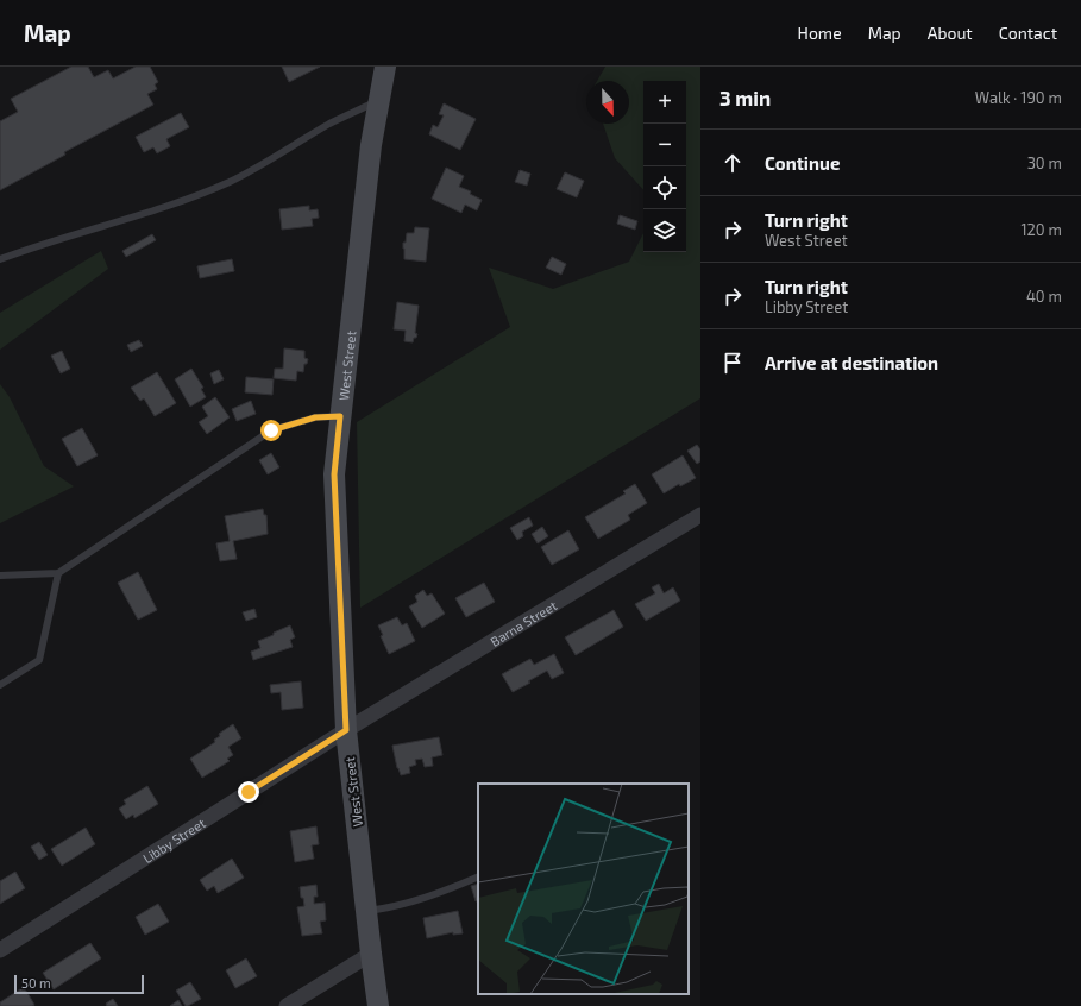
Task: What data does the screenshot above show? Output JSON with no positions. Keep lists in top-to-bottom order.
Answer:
{
  "streets": {
    "main road": ["West Street"],
    "street": ["Barna Street", "Libby Street"]
  },
  "crossings": [
    ["West Street", "Barna Street"],
    ["West Street", "Libby Street"],
    ["Barna Street", "Libby Street"]
  ],
  "scale_bar": "50 m",
  "north": "bottom",
  "page": {
    "header": "Map",
    "nav": [
      "Home",
      "Map",
      "About",
      "Contact"
    ],
    "heading": ["3 min", "Walk · 190 m"],
    "map_buttons": ["+", "−"],
    "list": [
      ["Continue", "30 m"],
      ["Turn right", "West Street", "120 m"],
      ["Turn right", "Libby Street", "40 m"],
      "Arrive at destination"
    ],
    "scale": "50 m"
  }
}
